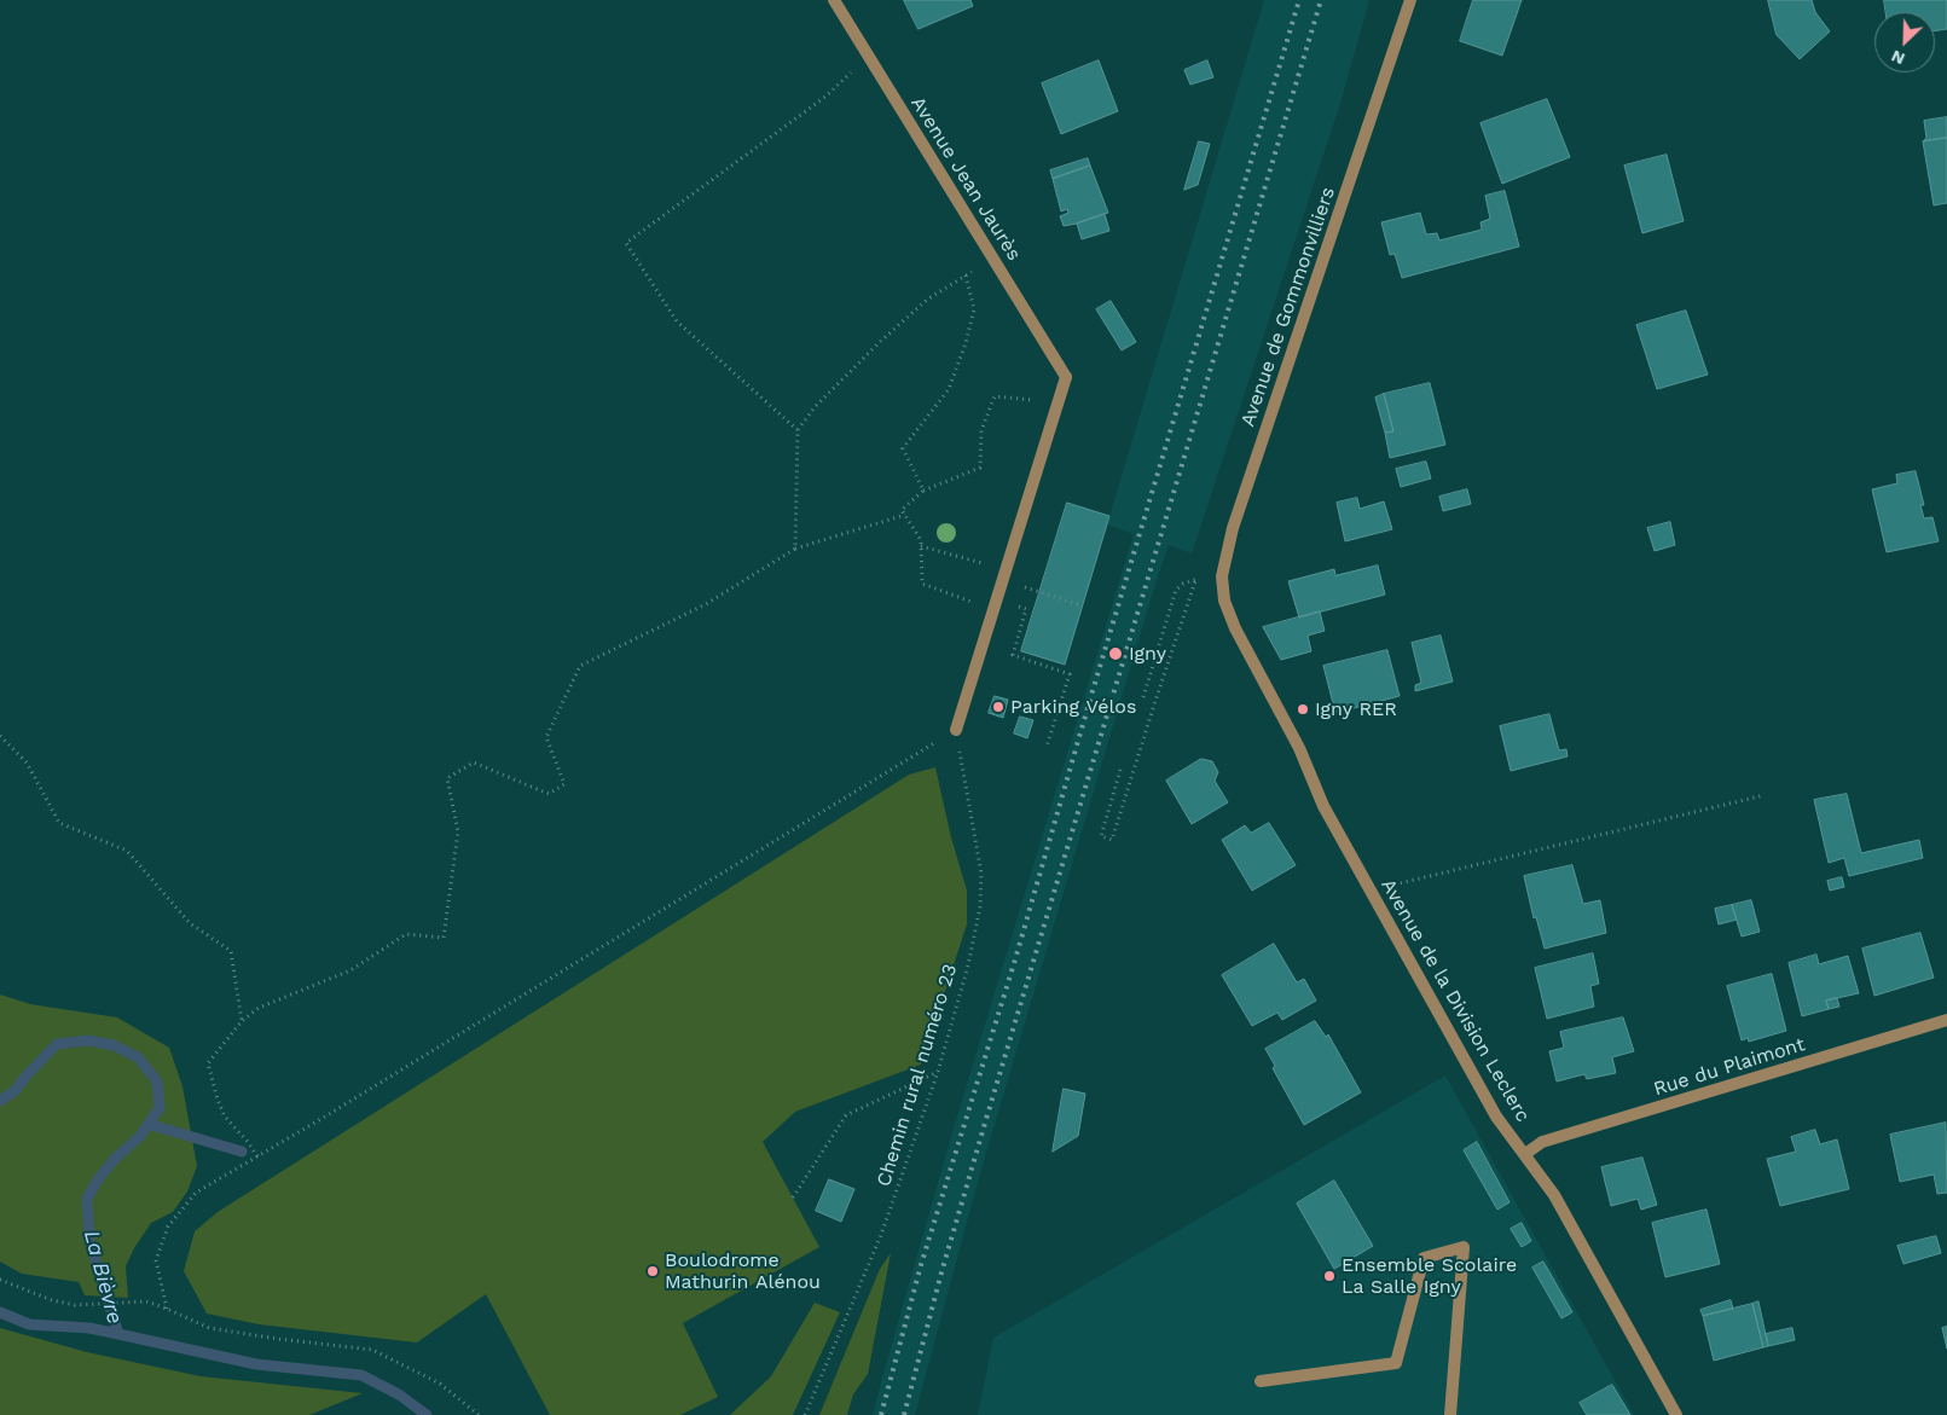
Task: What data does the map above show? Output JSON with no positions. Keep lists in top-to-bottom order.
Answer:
{
  "streets": {
    "street": [
      "Avenue Jean Jaurès",
      "Avenue de Gommonvilliers",
      "Avenue de la Division Leclerc",
      "Rue du Plaimont"
    ],
    "path": ["Chemin rural numéro 23"]
  },
  "crossings": [
    ["Avenue de Gommonvilliers", "Avenue de la Division Leclerc"],
    ["Avenue de la Division Leclerc", "Rue du Plaimont"]
  ],
  "water": ["La Bièvre"],
  "places": [
    "Igny",
    "Parking Vélos",
    "Igny RER",
    "Boulodrome Mathurin Alénou",
    "Ensemble Scolaire La Salle Igny"
  ],
  "north": "bottom left"
}
